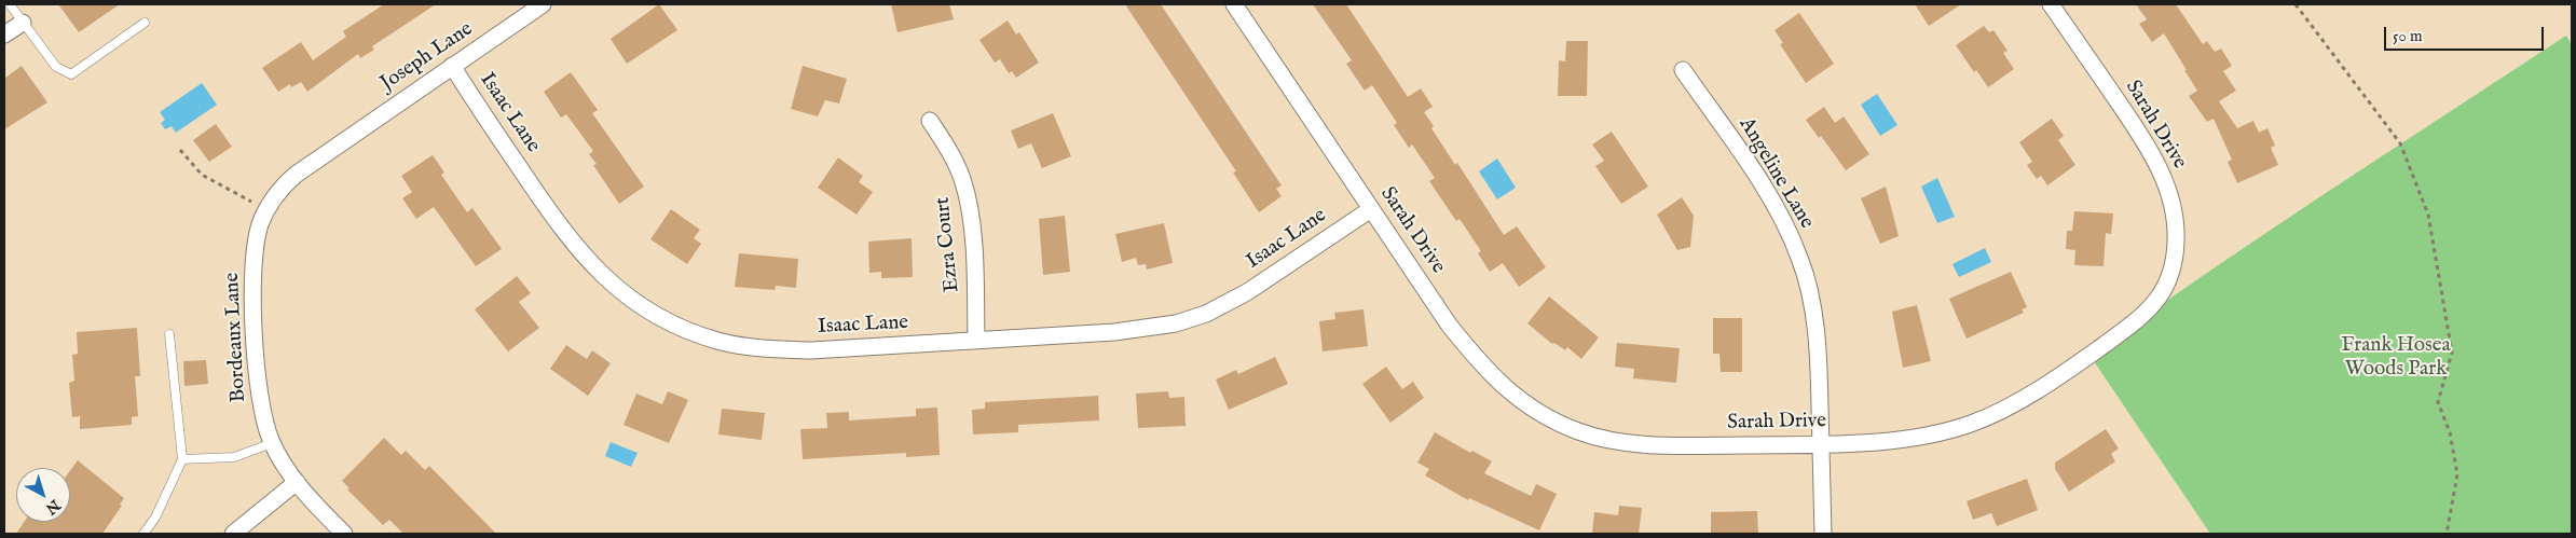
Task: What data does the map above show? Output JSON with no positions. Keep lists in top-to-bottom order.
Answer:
{
  "streets": {
    "street": [
      "Joseph Lane",
      "Isaac Lane",
      "Sarah Drive",
      "Angeline Lane",
      "Ezra Court",
      "Bordeaux Lane"
    ]
  },
  "crossings": [
    ["Joseph Lane", "Isaac Lane"],
    ["Joseph Lane", "Bordeaux Lane"],
    ["Isaac Lane", "Sarah Drive"],
    ["Isaac Lane", "Ezra Court"],
    ["Sarah Drive", "Angeline Lane"]
  ],
  "parks": ["Frank Hosea Woods Park"],
  "scale_bar": "50 m",
  "north": "bottom right"
}
